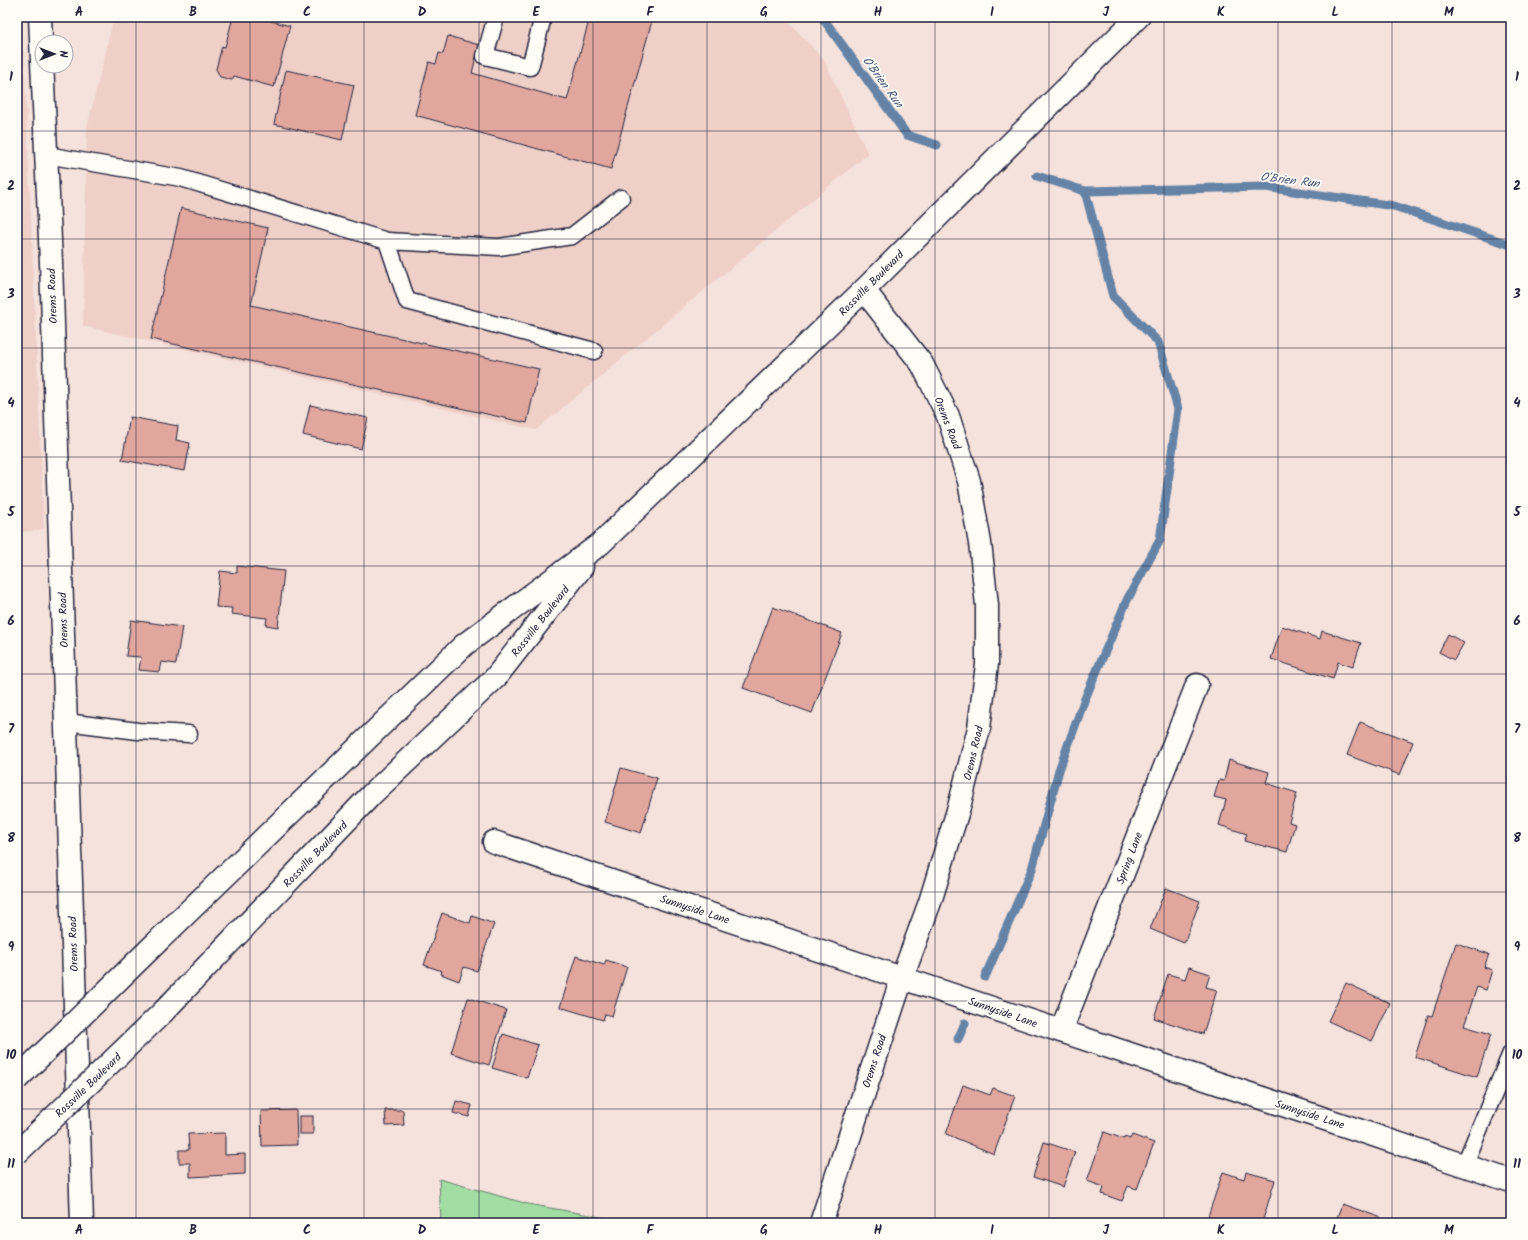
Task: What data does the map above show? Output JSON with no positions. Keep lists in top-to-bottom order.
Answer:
{
  "streets": {
    "street": [
      "Rossville Boulevard",
      "Orems Road",
      "Spring Lane",
      "Sunnyside Lane"
    ]
  },
  "crossings": [
    ["Rossville Boulevard", "Orems Road"],
    ["Orems Road", "Sunnyside Lane"],
    ["Spring Lane", "Sunnyside Lane"]
  ],
  "water": ["O'Brien Run"],
  "north": "right",
  "grid": {
    "columns": [
      "A",
      "B",
      "C",
      "D",
      "E",
      "F",
      "G",
      "H",
      "I",
      "J",
      "K",
      "L",
      "M"
    ],
    "rows": [
      "1",
      "2",
      "3",
      "4",
      "5",
      "6",
      "7",
      "8",
      "9",
      "10",
      "11"
    ]
  }
}
